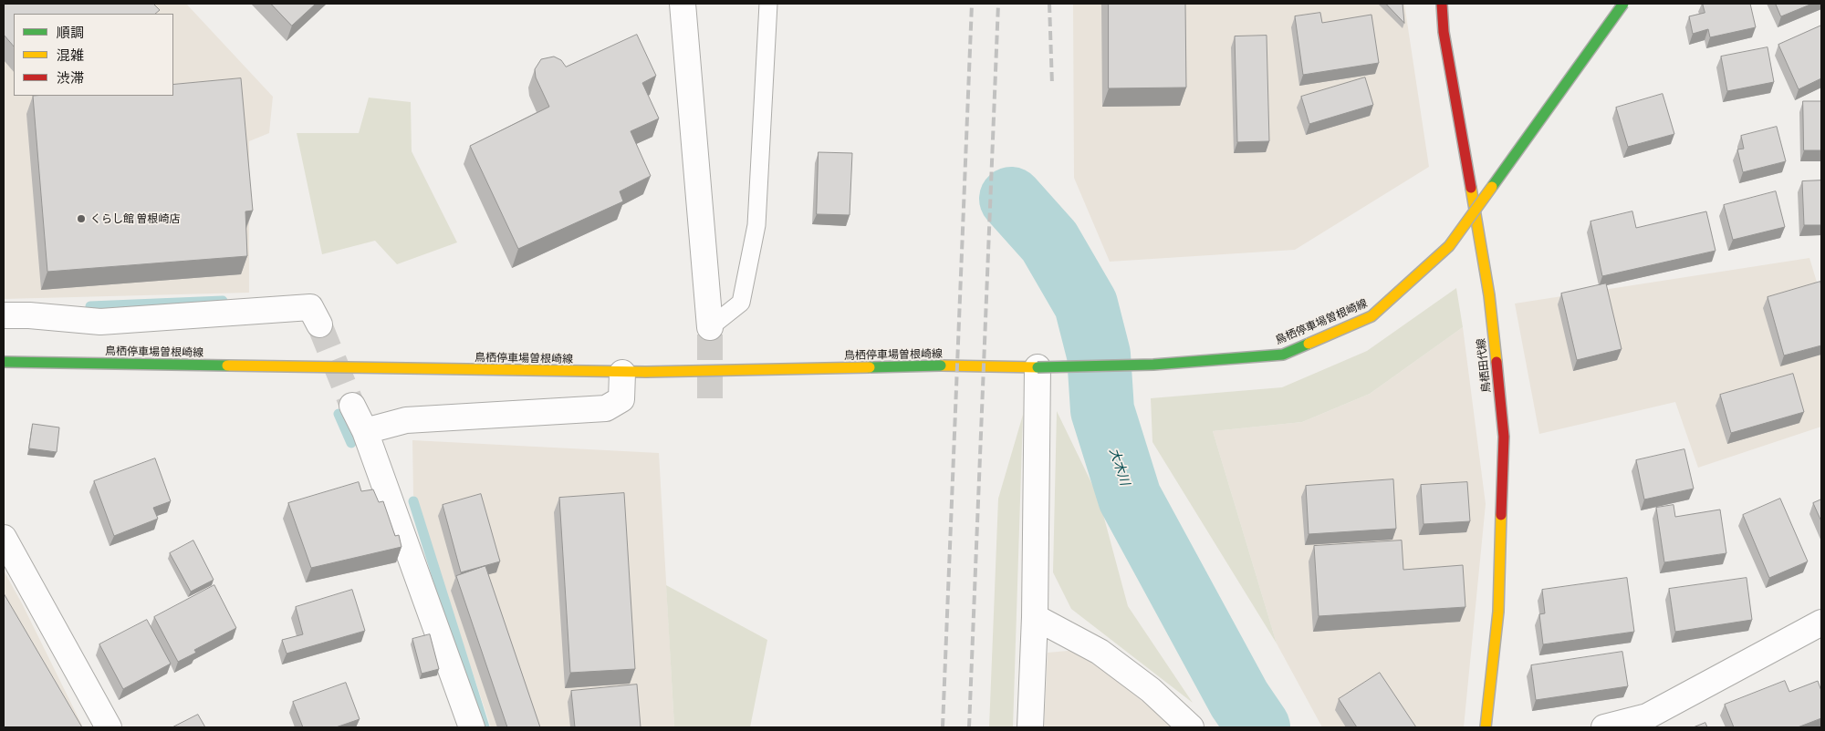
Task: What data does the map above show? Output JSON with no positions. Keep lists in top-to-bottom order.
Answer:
{
  "streets": {
    "main road": ["鳥栖停車場曽根崎線", "鳥栖田代線"]
  },
  "water": ["大木川"],
  "places": ["くらし館 曽根崎店"],
  "legend": ["順調", "混雑", "渋滞"]
}
